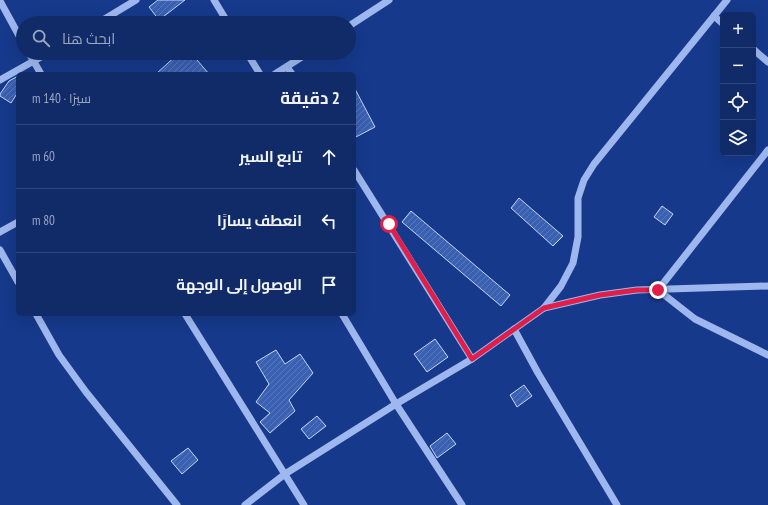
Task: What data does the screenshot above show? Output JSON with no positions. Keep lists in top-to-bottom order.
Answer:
{
  "page": {
    "map_buttons": ["+", "−"],
    "search": "ابحث هنا",
    "heading": ["2 دقيقة", "سيرًا · 140 m"],
    "list": [
      ["تابع السير", "60 m"],
      ["انعطف يسارًا", "80 m"],
      "الوصول إلى الوجهة"
    ]
  }
}
